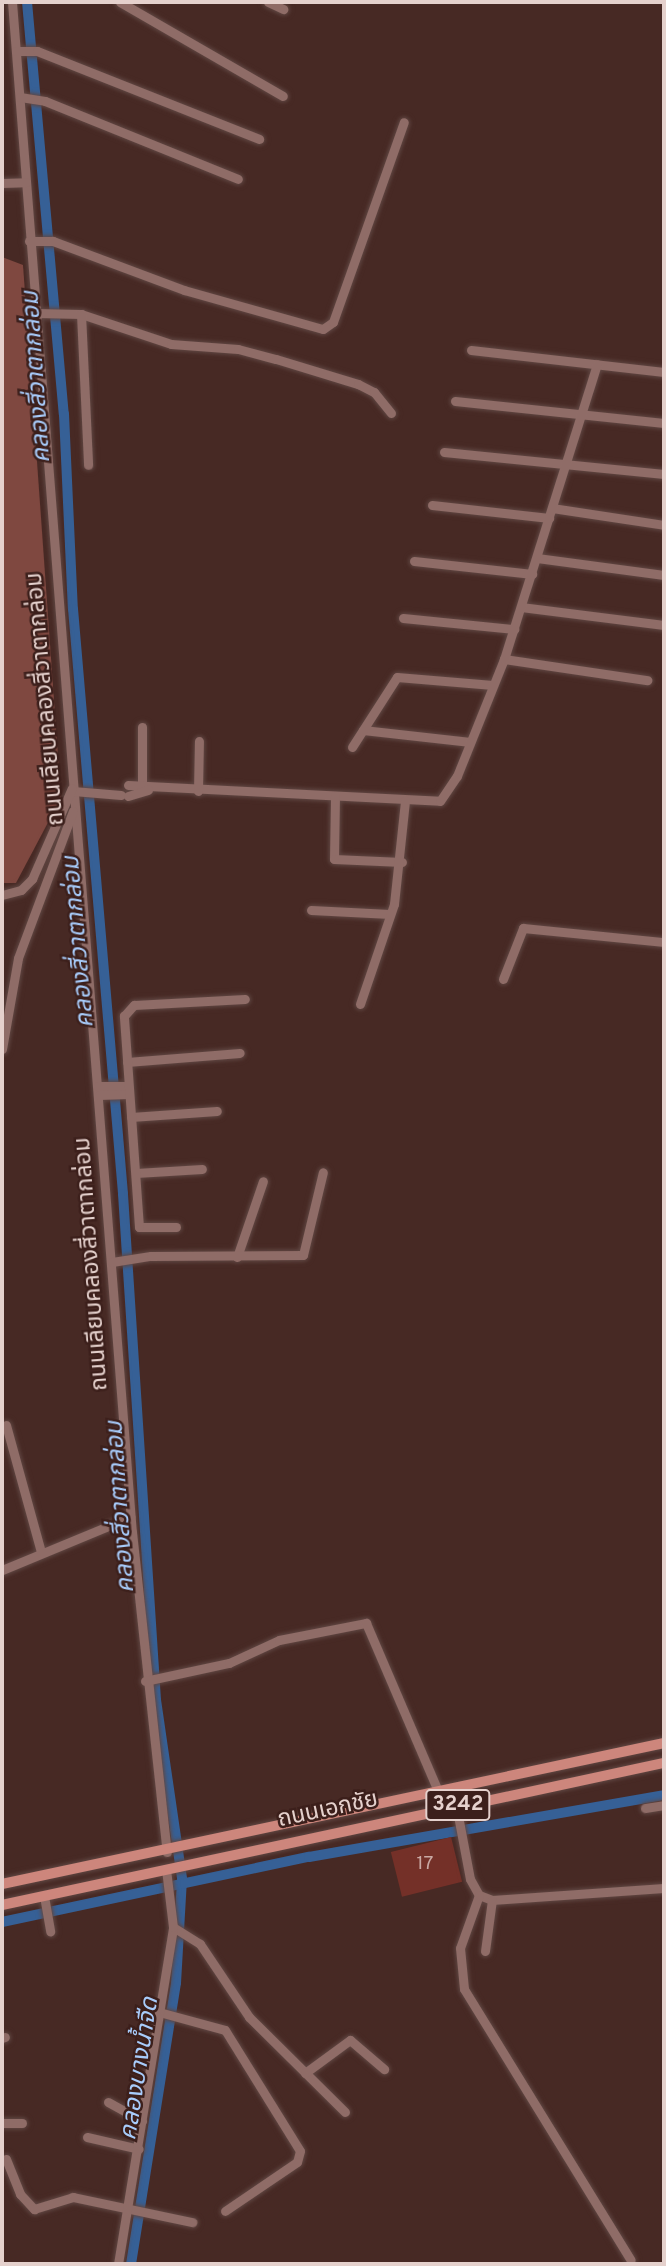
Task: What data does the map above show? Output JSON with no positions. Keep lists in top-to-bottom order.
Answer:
{
  "streets": {
    "main road": ["3242", "ถนนเอกชัย"],
    "street": ["ถนนเลียบคลองสี่วาตากล่อม"]
  },
  "crossings": [
    ["ถนนเลียบคลองสี่วาตากล่อม", "ถนนเอกชัย"]
  ],
  "water": ["คลองสี่วาตากล่อม", "คลองบางน้ำจืด"],
  "house_numbers": ["17"]
}
